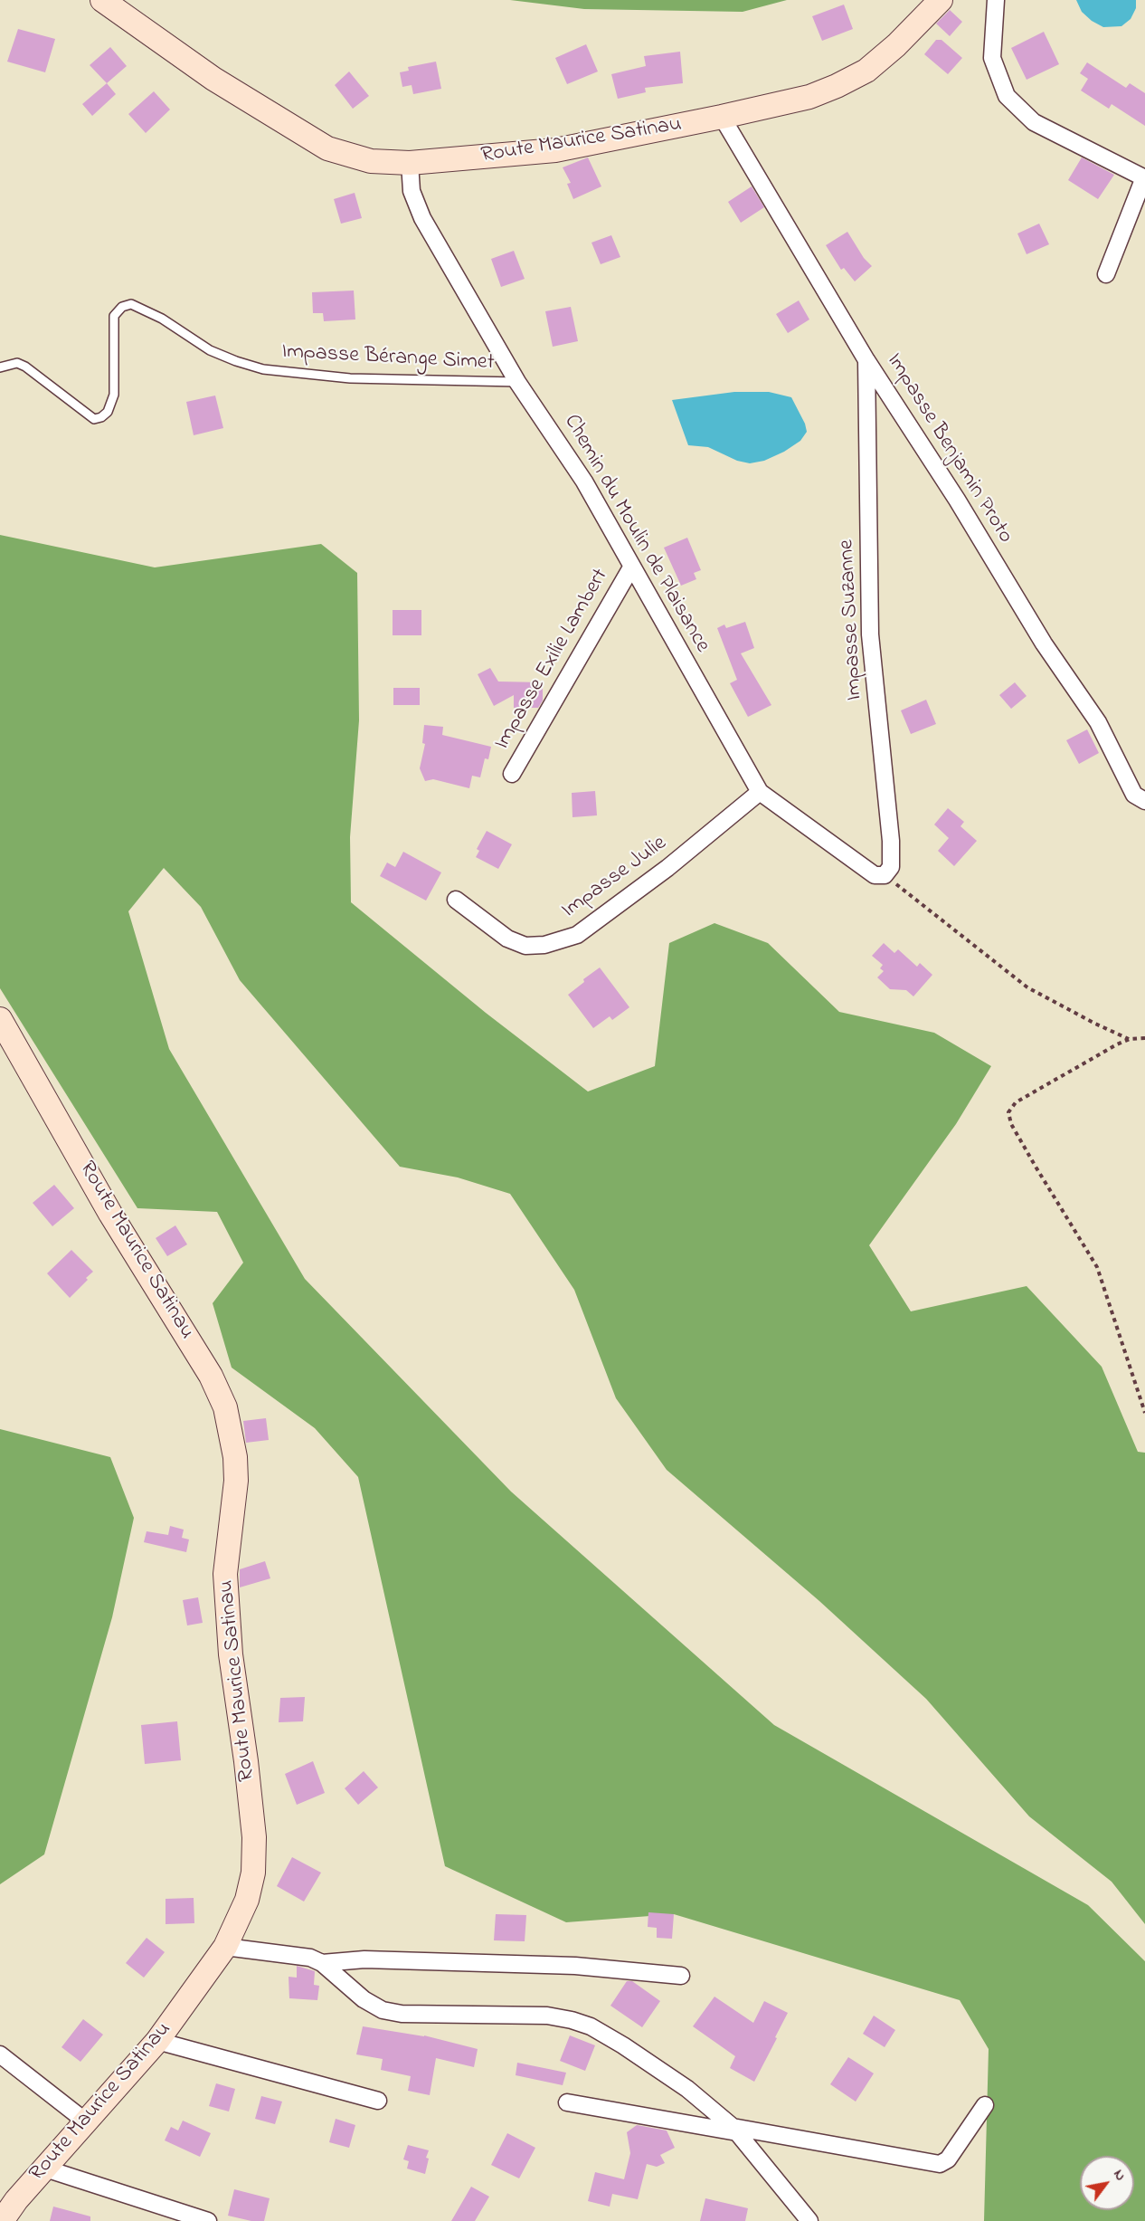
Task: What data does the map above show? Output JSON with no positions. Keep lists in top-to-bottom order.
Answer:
{
  "streets": {
    "main road": ["Route Maurice Satinau"],
    "street": [
      "Impasse Benjamin Proto",
      "Chemin du Moulin de Plaisance",
      "Impasse Suzanne",
      "Impasse Exilie Lambert",
      "Impasse Julie"
    ],
    "lane": ["Impasse Bérange Simet"]
  },
  "crossings": [
    ["Route Maurice Satinau", "Impasse Benjamin Proto"],
    ["Route Maurice Satinau", "Chemin du Moulin de Plaisance"],
    ["Impasse Bérange Simet", "Chemin du Moulin de Plaisance"],
    ["Impasse Benjamin Proto", "Impasse Suzanne"],
    ["Chemin du Moulin de Plaisance", "Impasse Suzanne"],
    ["Chemin du Moulin de Plaisance", "Impasse Exilie Lambert"],
    ["Chemin du Moulin de Plaisance", "Impasse Julie"]
  ],
  "north": "top right"
}
